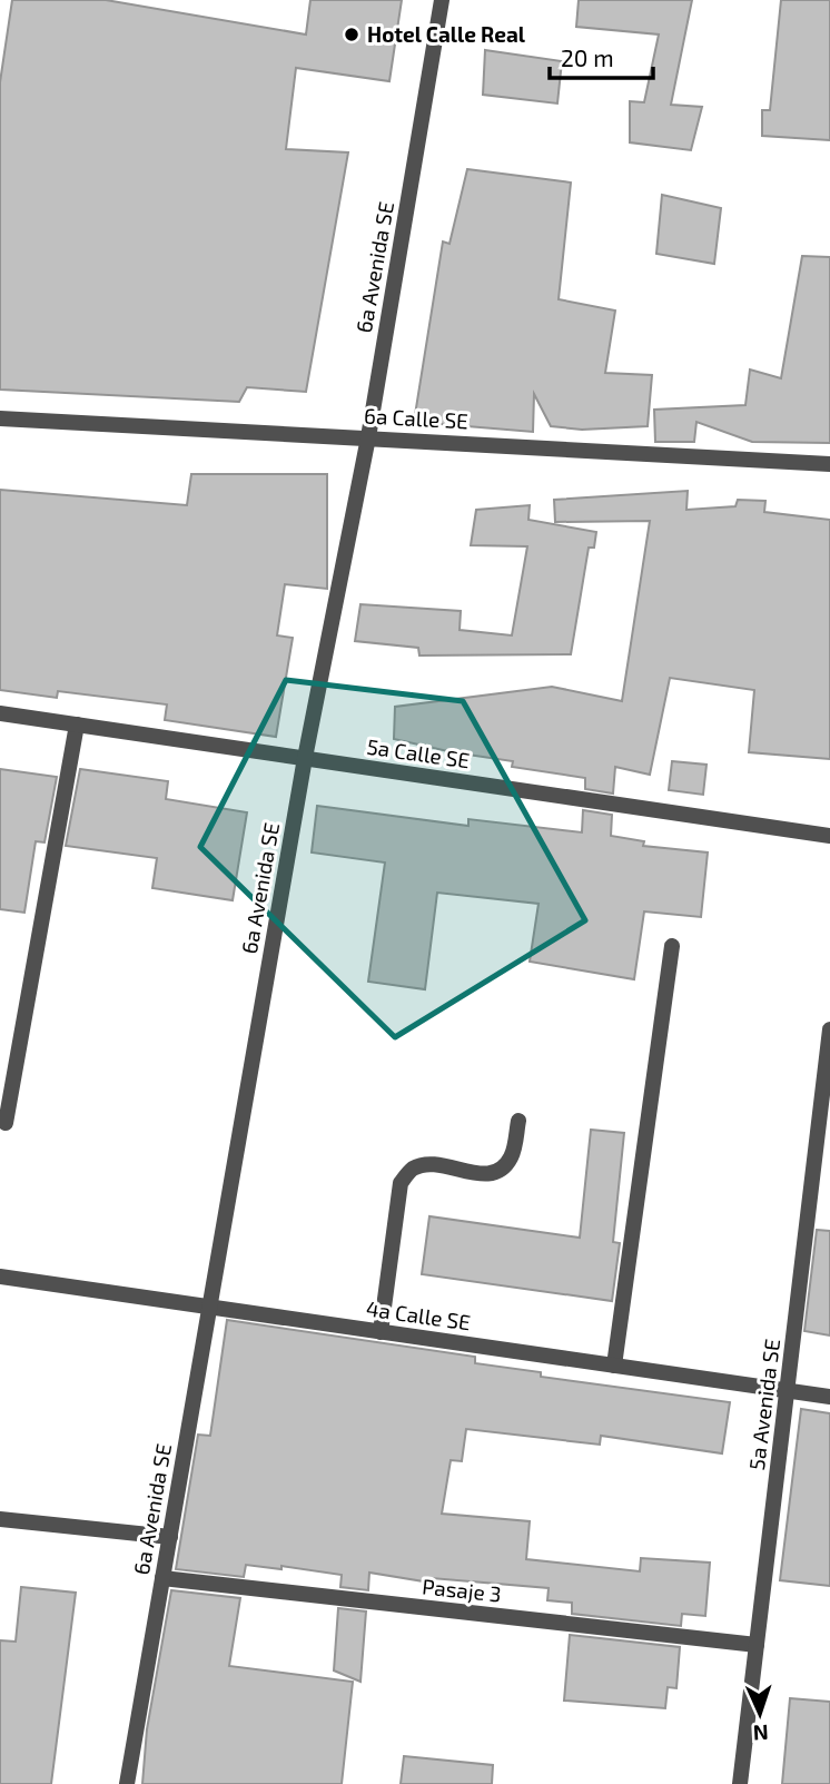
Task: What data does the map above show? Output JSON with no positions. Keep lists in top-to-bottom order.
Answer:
{
  "streets": {
    "street": [
      "6a Avenida SE",
      "6a Calle SE",
      "5a Calle SE",
      "4a Calle SE",
      "5a Avenida SE",
      "Pasaje 3"
    ]
  },
  "crossings": [
    ["6a Avenida SE", "6a Calle SE"],
    ["6a Avenida SE", "5a Calle SE"],
    ["6a Avenida SE", "4a Calle SE"],
    ["6a Avenida SE", "Pasaje 3"],
    ["4a Calle SE", "5a Avenida SE"],
    ["5a Avenida SE", "Pasaje 3"]
  ],
  "places": ["Hotel Calle Real"],
  "scale_bar": "20 m",
  "north": "bottom"
}
